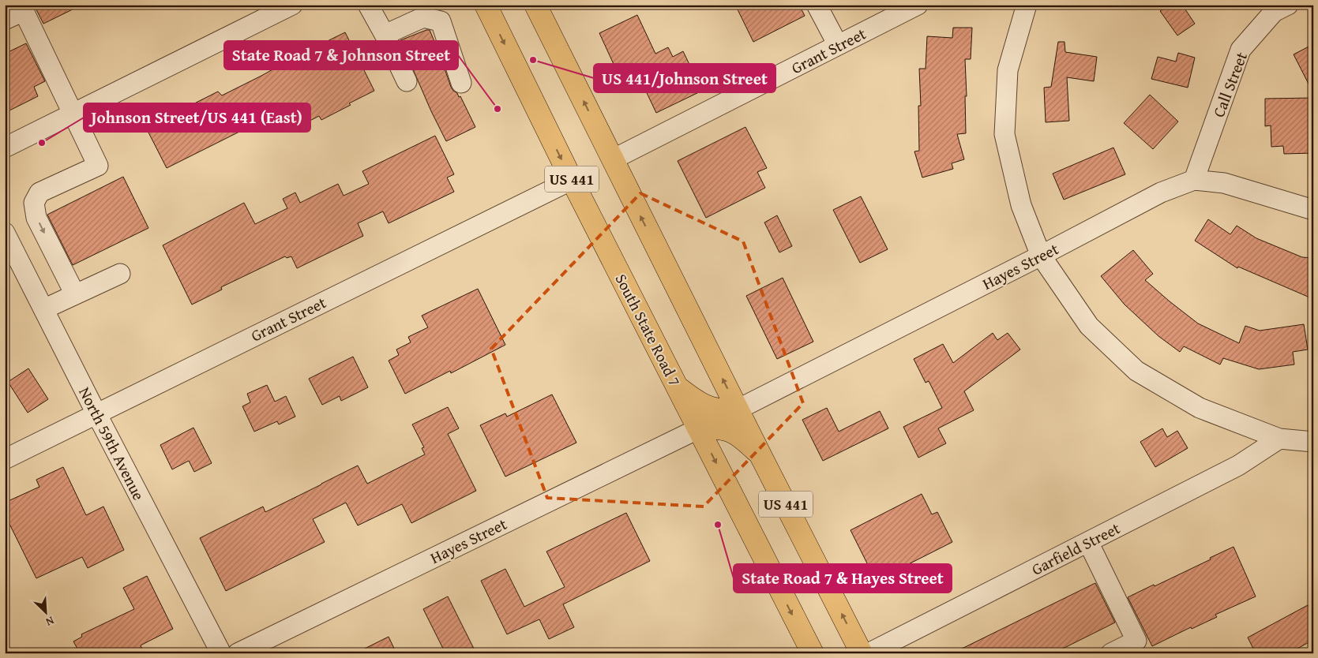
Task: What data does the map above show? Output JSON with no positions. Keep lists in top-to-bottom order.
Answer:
{
  "streets": {
    "main road": ["US 441", "South State Road 7"],
    "street": [
      "Grant Street",
      "Call Street",
      "Hayes Street",
      "North 59th Avenue",
      "Garfield Street"
    ]
  },
  "crossings": [
    ["Grant Street", "US 441"],
    ["Grant Street", "South State Road 7"],
    ["Grant Street", "North 59th Avenue"],
    ["Call Street", "Hayes Street"],
    ["US 441", "Hayes Street"],
    ["Hayes Street", "South State Road 7"]
  ],
  "places": [
    "US 441/Johnson Street",
    "State Road 7 & Johnson Street",
    "Johnson Street/US 441 (East)",
    "State Road 7 & Hayes Street"
  ],
  "north": "bottom right"
}
